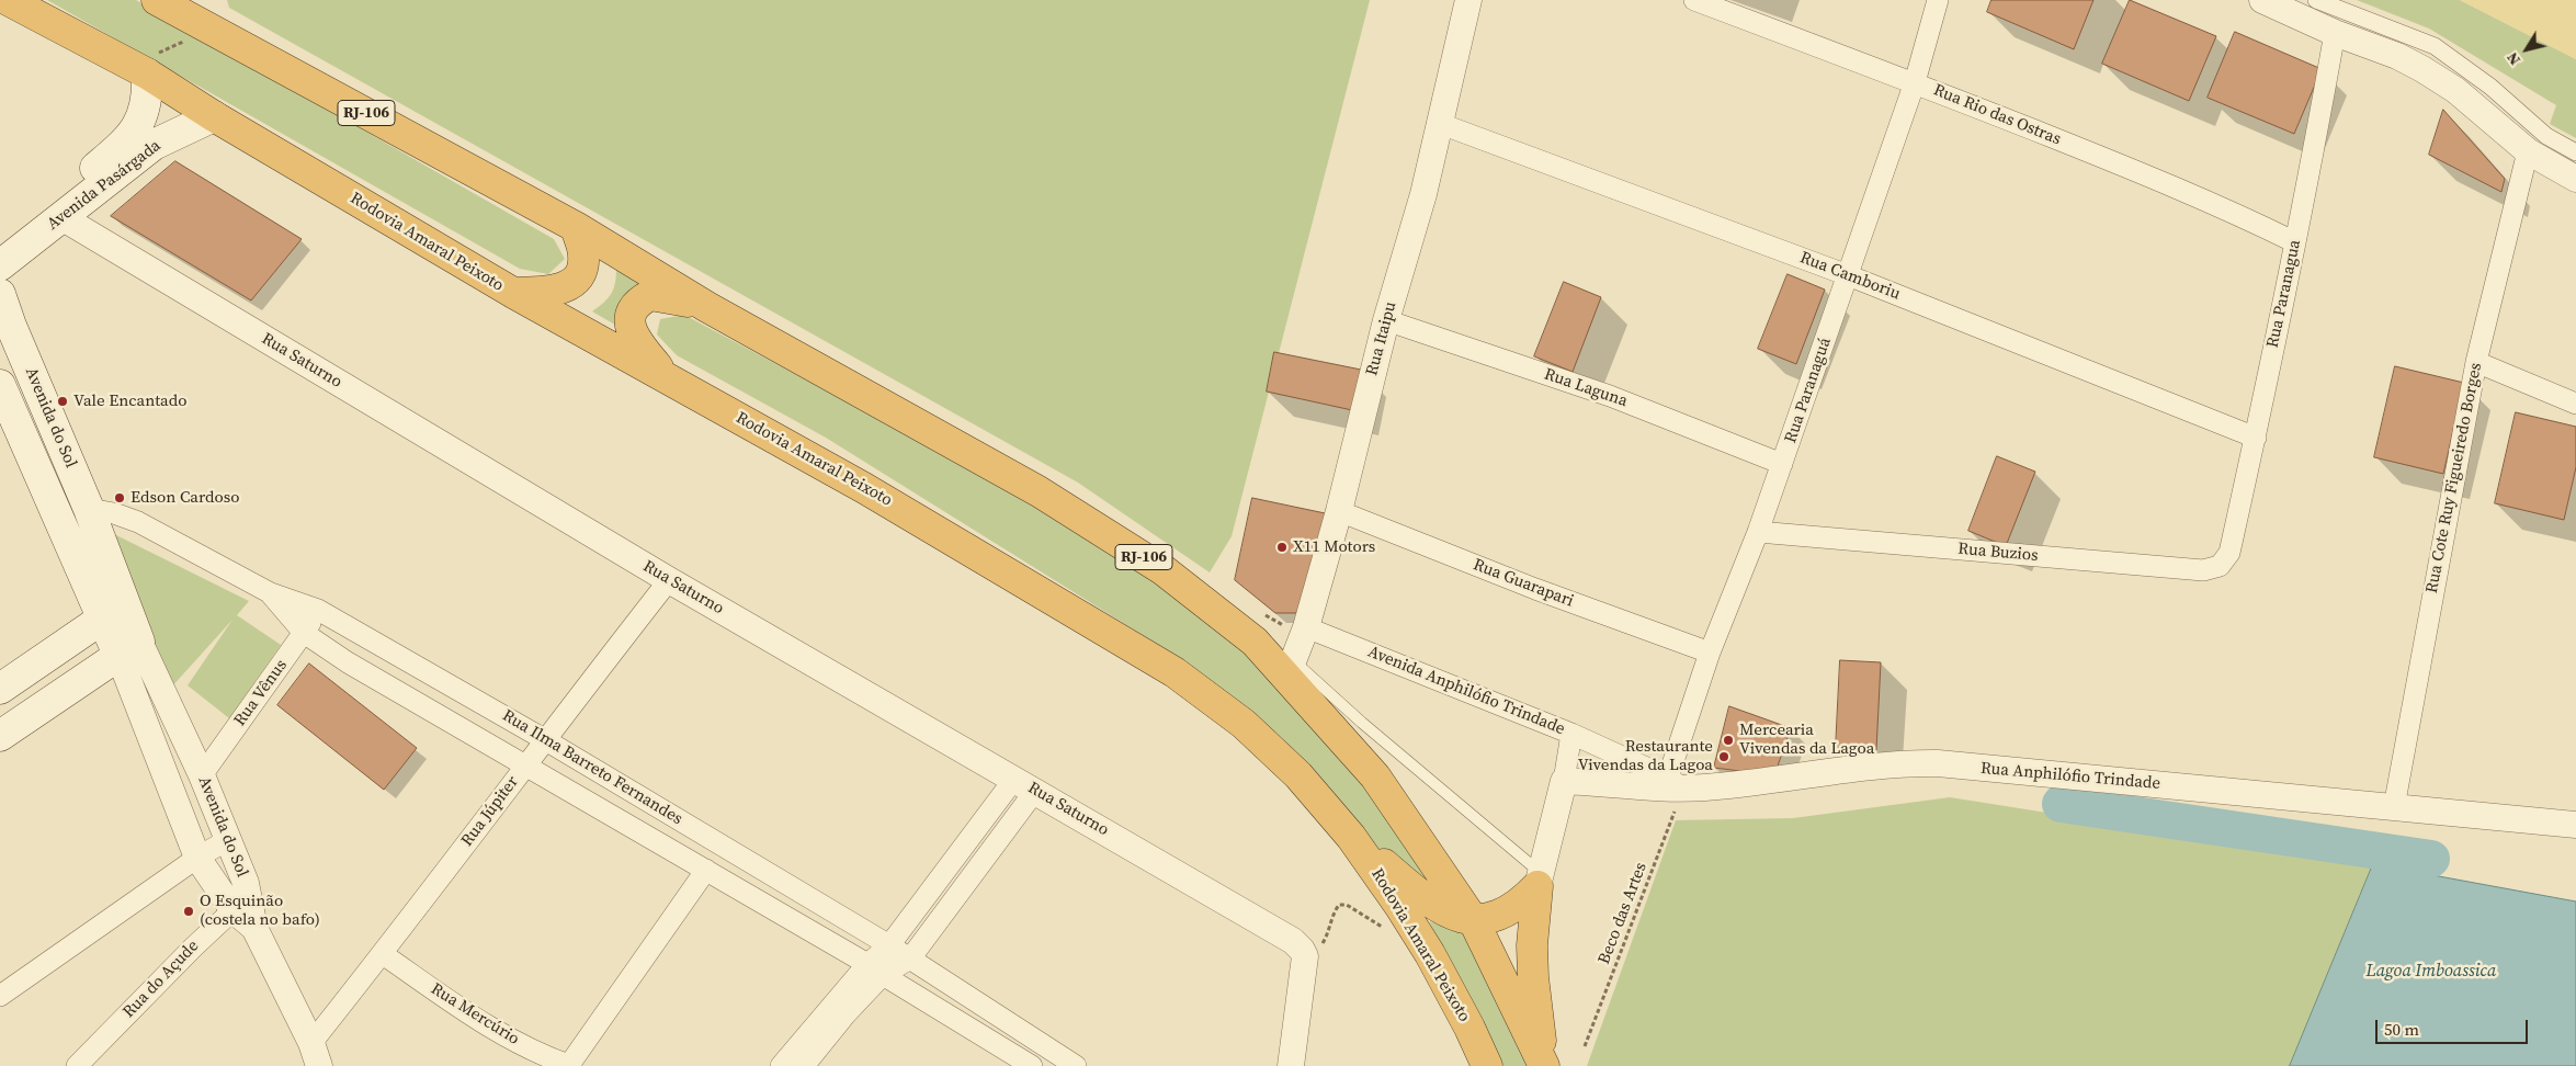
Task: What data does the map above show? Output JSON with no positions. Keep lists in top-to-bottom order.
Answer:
{
  "streets": {
    "highway": ["RJ-106", "Rodovia Amaral Peixoto"],
    "main road": ["Avenida Pasárgada", "Avenida do Sol"],
    "street": [
      "Rua Rio das Ostras",
      "Rua Camboriu",
      "Rua Paranagua",
      "Rua Itaipu",
      "Rua Saturno",
      "Rua Laguna",
      "Rua Paranaguá",
      "Rua Cote Ruy Figueiredo Borges",
      "Rua Buzios",
      "Rua Guarapari",
      "Avenida Anphilófio Trindade",
      "Rua Vênus",
      "Rua Ilma Barreto Fernandes",
      "Rua Anphilófio Trindade",
      "Rua Júpiter",
      "Rua do Açude",
      "Rua Mercúrio"
    ]
  },
  "crossings": [
    ["RJ-106", "Rua Itaipu"],
    ["Rua Rio das Ostras", "Rua Paranagua"],
    ["Rua Rio das Ostras", "Rua Paranaguá"],
    ["Avenida Pasárgada", "Rodovia Amaral Peixoto"],
    ["Avenida Pasárgada", "Rua Saturno"],
    ["Rua Camboriu", "Rua Paranagua"],
    ["Rua Camboriu", "Rua Itaipu"],
    ["Rua Camboriu", "Rua Paranaguá"],
    ["Rua Paranagua", "Rua Buzios"],
    ["Rua Itaipu", "Rua Laguna"],
    ["Rua Itaipu", "Rua Guarapari"],
    ["Rua Itaipu", "Avenida Anphilófio Trindade"],
    ["Rua Saturno", "Rua Júpiter"],
    ["Rua Laguna", "Rua Paranaguá"],
    ["Rua Paranaguá", "Rua Buzios"],
    ["Rua Paranaguá", "Rua Guarapari"],
    ["Rua Paranaguá", "Avenida Anphilófio Trindade"],
    ["Rua Paranaguá", "Rua Anphilófio Trindade"],
    ["Avenida do Sol", "Rua Vênus"],
    ["Avenida do Sol", "Rua Ilma Barreto Fernandes"],
    ["Avenida do Sol", "Rua Júpiter"],
    ["Avenida do Sol", "Rua do Açude"],
    ["Rua Cote Ruy Figueiredo Borges", "Rua Anphilófio Trindade"],
    ["Avenida Anphilófio Trindade", "Rua Anphilófio Trindade"],
    ["Rua Vênus", "Rua Ilma Barreto Fernandes"],
    ["Rua Ilma Barreto Fernandes", "Rua Júpiter"],
    ["Rua Júpiter", "Rua Mercúrio"]
  ],
  "water": ["Lagoa Imboassica"],
  "places": [
    "Vale Encantado",
    "Edson Cardoso",
    "X11 Motors",
    "Mercearia Vivendas da Lagoa",
    "Restaurante Vivendas da Lagoa",
    "O Esquinão (costela no bafo)"
  ],
  "scale_bar": "50 m",
  "north": "bottom left"
}
